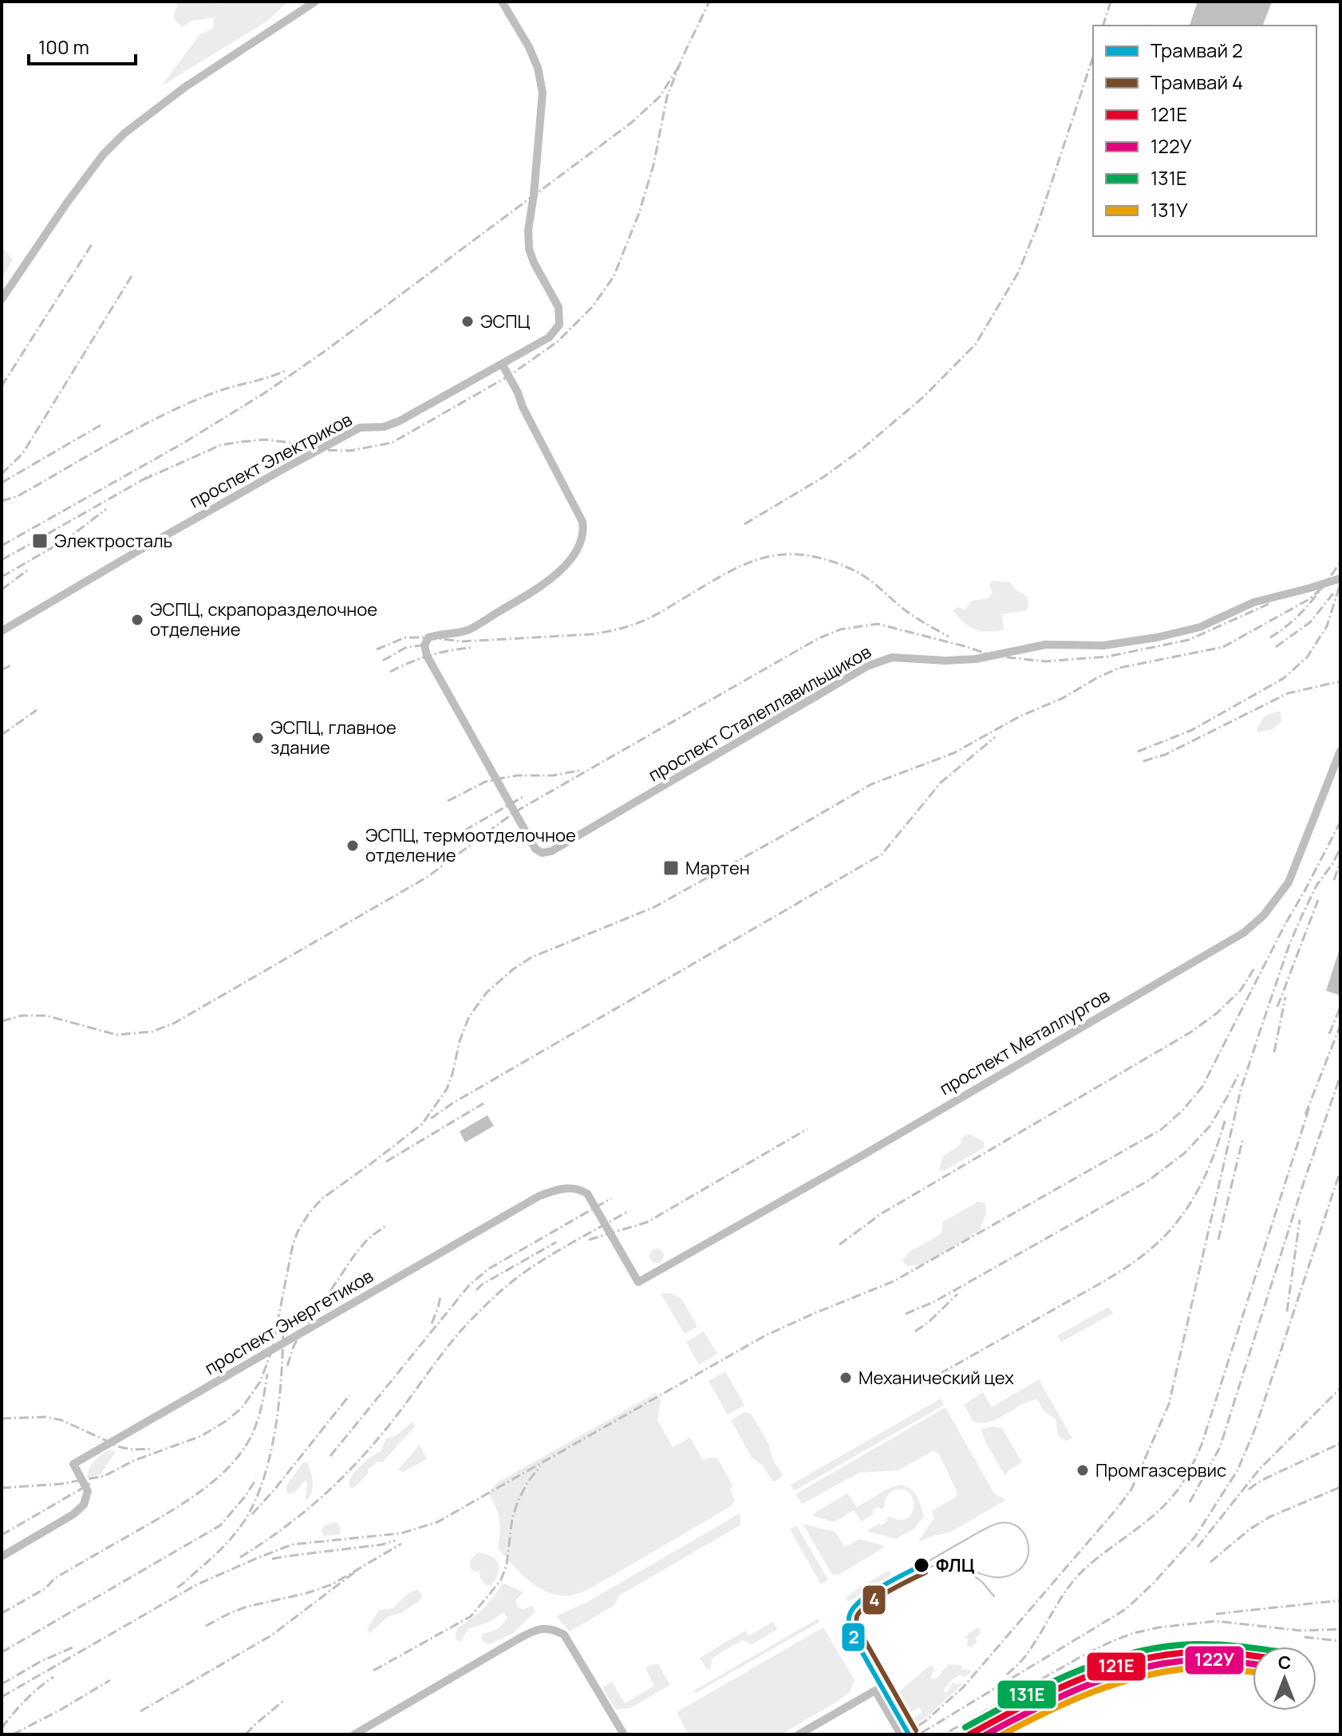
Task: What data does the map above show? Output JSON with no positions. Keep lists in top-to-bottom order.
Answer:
{
  "streets": {
    "street": [
      "проспект Электриков",
      "проспект Сталеплавильщиков",
      "проспект Металлургов",
      "проспект Энергетиков"
    ]
  },
  "crossings": [
    ["проспект Электриков", "проспект Сталеплавильщиков"],
    ["проспект Металлургов", "проспект Энергетиков"]
  ],
  "places": {
    "other": [
      "ЭСПЦ",
      "ЭСПЦ, скрапоразделочное отделение",
      "ЭСПЦ, главное здание",
      "ЭСПЦ, термоотделочное отделение",
      "Механический цех",
      "Промгазсервис",
      "ФЛЦ"
    ],
    "transit": ["Электросталь", "Мартен"]
  },
  "lines": [
    "tram line 2",
    "tram line 4",
    "transit line 131Е",
    "transit line 121Е",
    "transit line 122У",
    "transit line 131У"
  ],
  "legend": [
    "Трамвай 2",
    "Трамвай 4",
    "121Е",
    "122У",
    "131Е",
    "131У"
  ],
  "scale_bar": "100 m",
  "north": "top"
}
